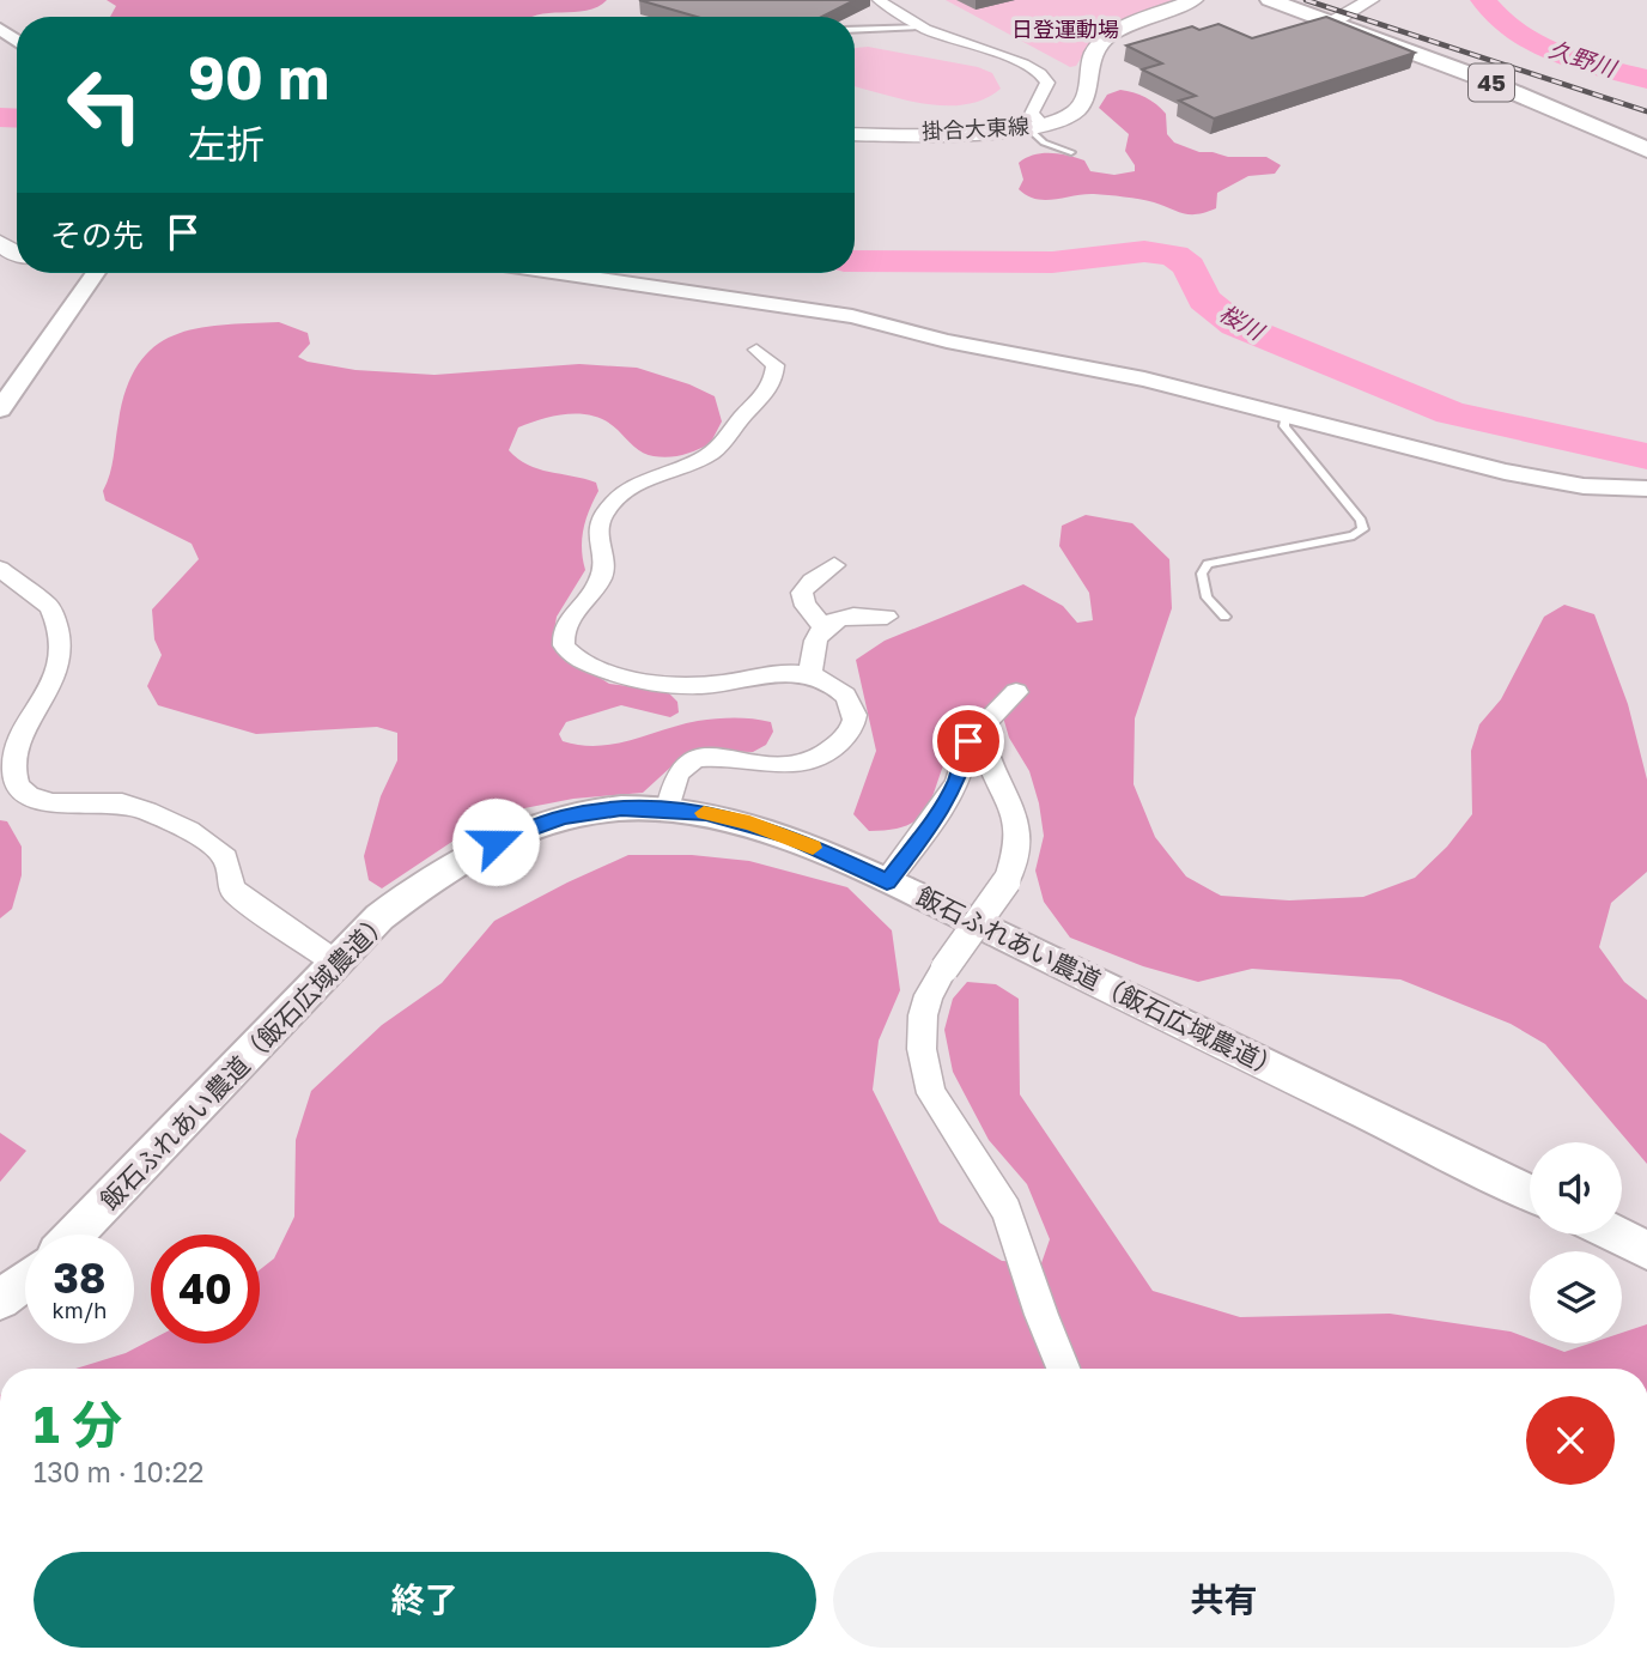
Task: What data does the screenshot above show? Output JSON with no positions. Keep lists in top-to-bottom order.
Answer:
{
  "streets": {
    "main road": ["45", "掛合大東線"],
    "street": ["飯石ふれあい農道（飯石広域農道）"]
  },
  "water": ["久野川", "桜川"],
  "parks": ["日登運動場"],
  "page": {
    "turn": ["90 m", "左折"],
    "then": "その先",
    "speed": "38 km/h",
    "limit": "40",
    "heading": ["1 分", "130 m · 10:22"],
    "buttons": ["終了", "共有"]
  }
}
